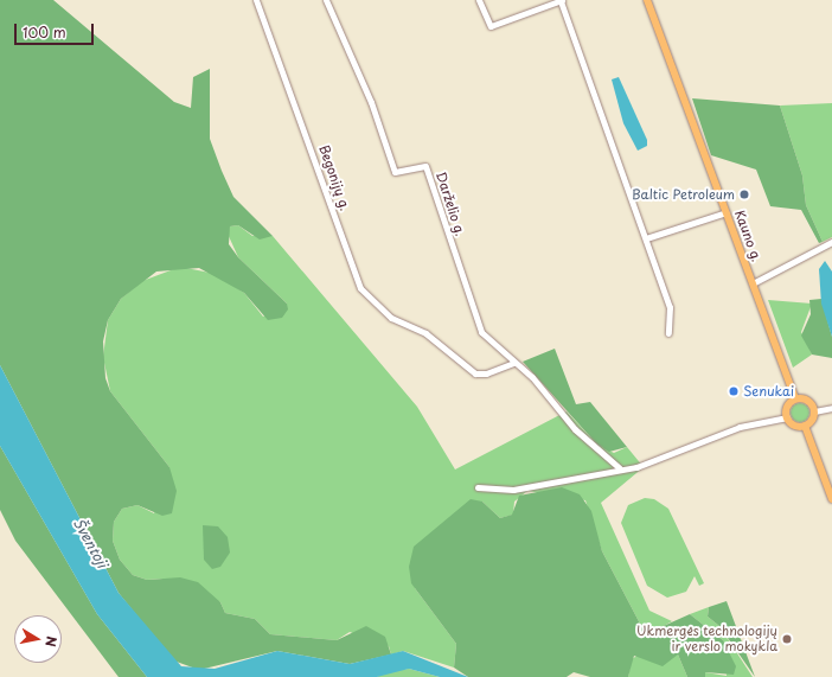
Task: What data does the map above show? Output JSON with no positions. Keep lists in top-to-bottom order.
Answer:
{
  "streets": {
    "main road": ["Kauno g."],
    "street": ["Begonijų g.", "Darželio g."]
  },
  "crossings": [
    ["Begonijų g.", "Darželio g."]
  ],
  "water": ["Šventoji"],
  "places": ["Baltic Petroleum", "Senukai", "Ukmergės technologijų ir verslo mokykla"],
  "scale_bar": "100 m",
  "north": "right"
}
